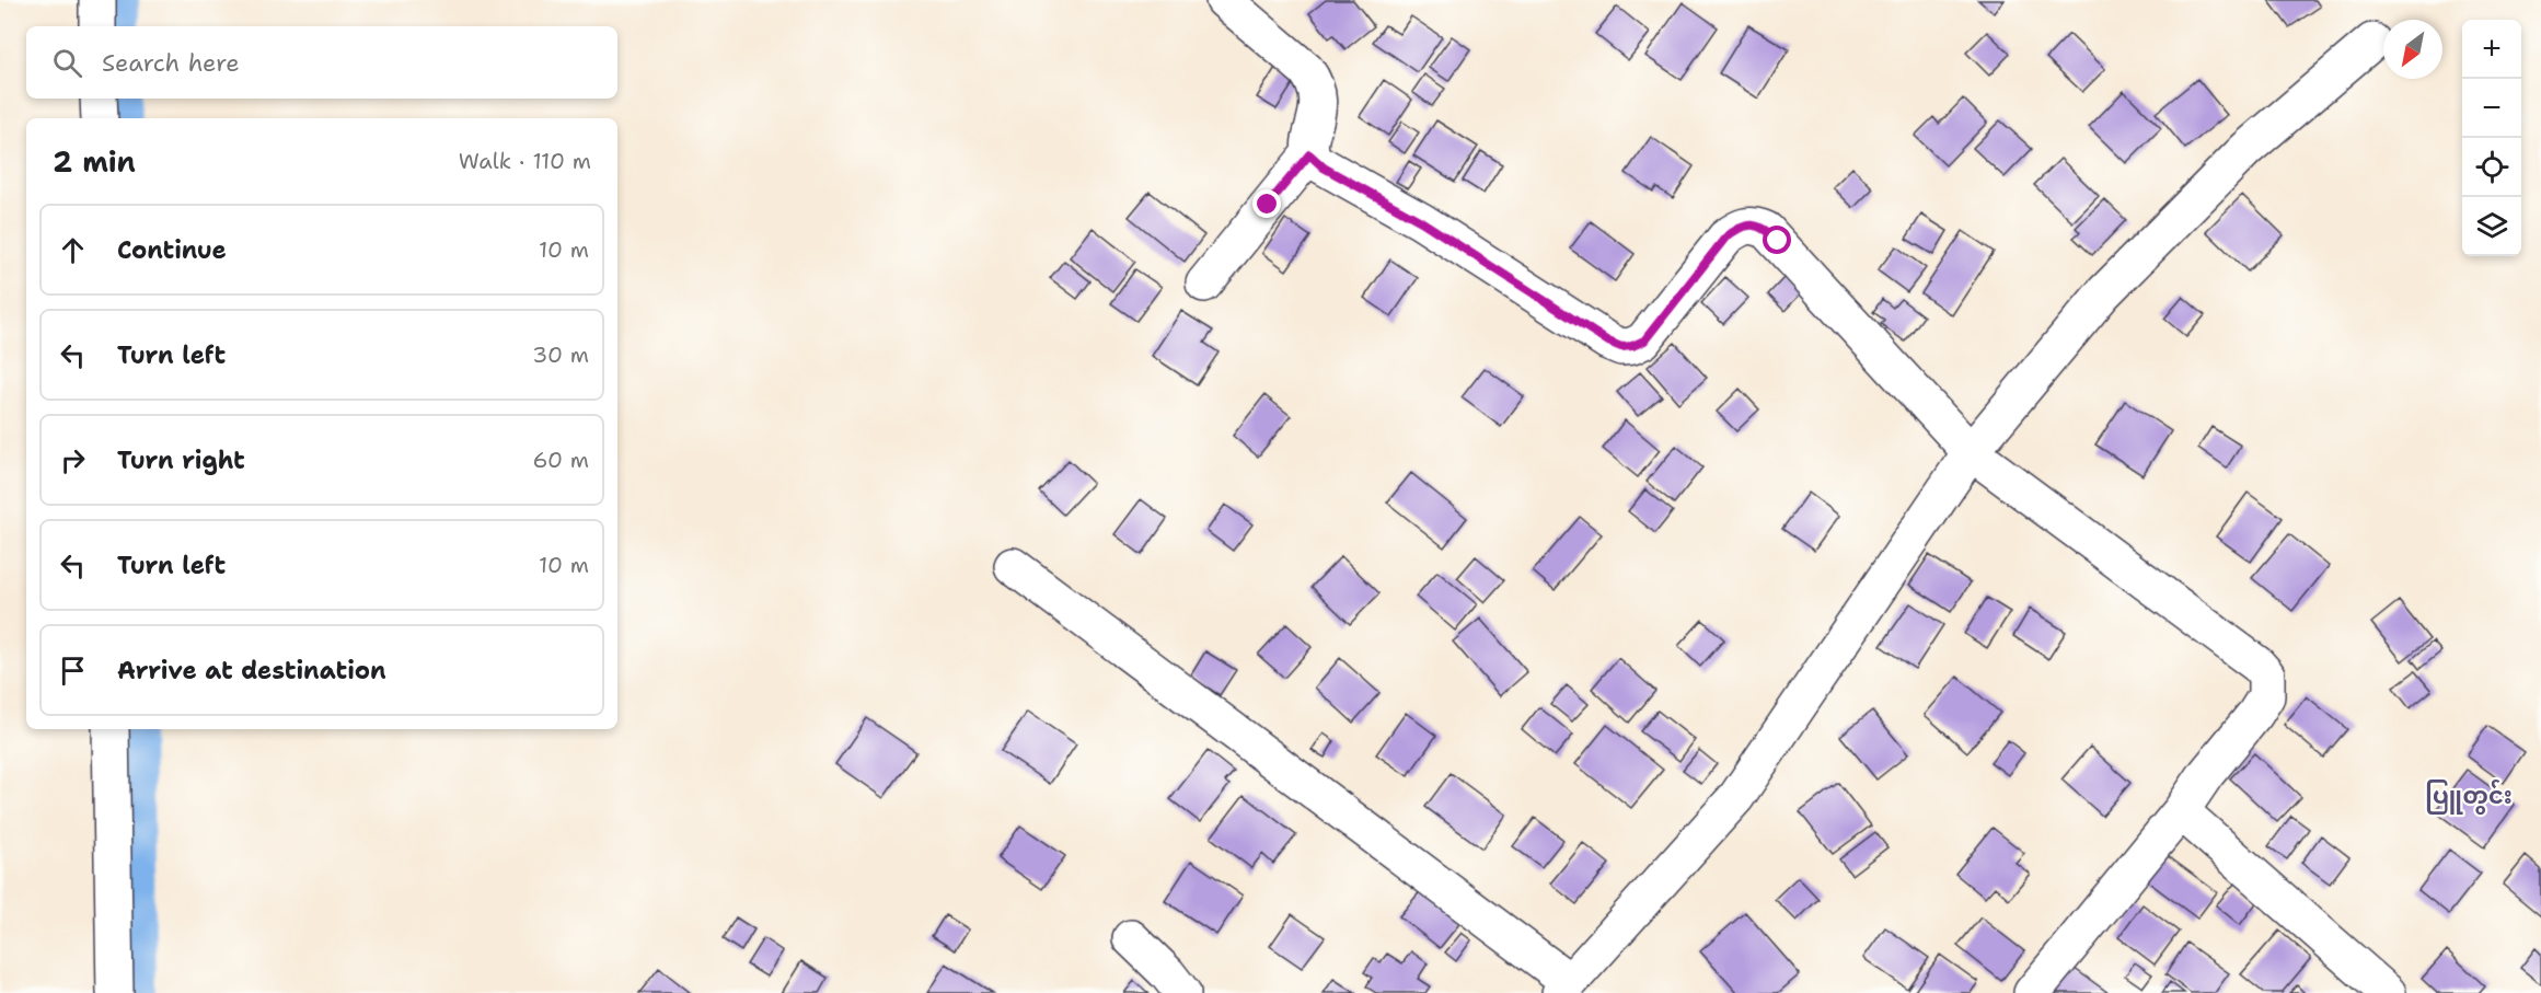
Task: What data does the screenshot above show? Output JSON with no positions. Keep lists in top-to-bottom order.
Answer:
{
  "districts": ["ပြူတွင်း"],
  "north": "bottom left",
  "page": {
    "map_buttons": ["+", "−"],
    "search": "Search here",
    "heading": ["2 min", "Walk · 110 m"],
    "list": [
      ["Continue", "10 m"],
      ["Turn left", "30 m"],
      ["Turn right", "60 m"],
      ["Turn left", "10 m"],
      "Arrive at destination"
    ]
  }
}
